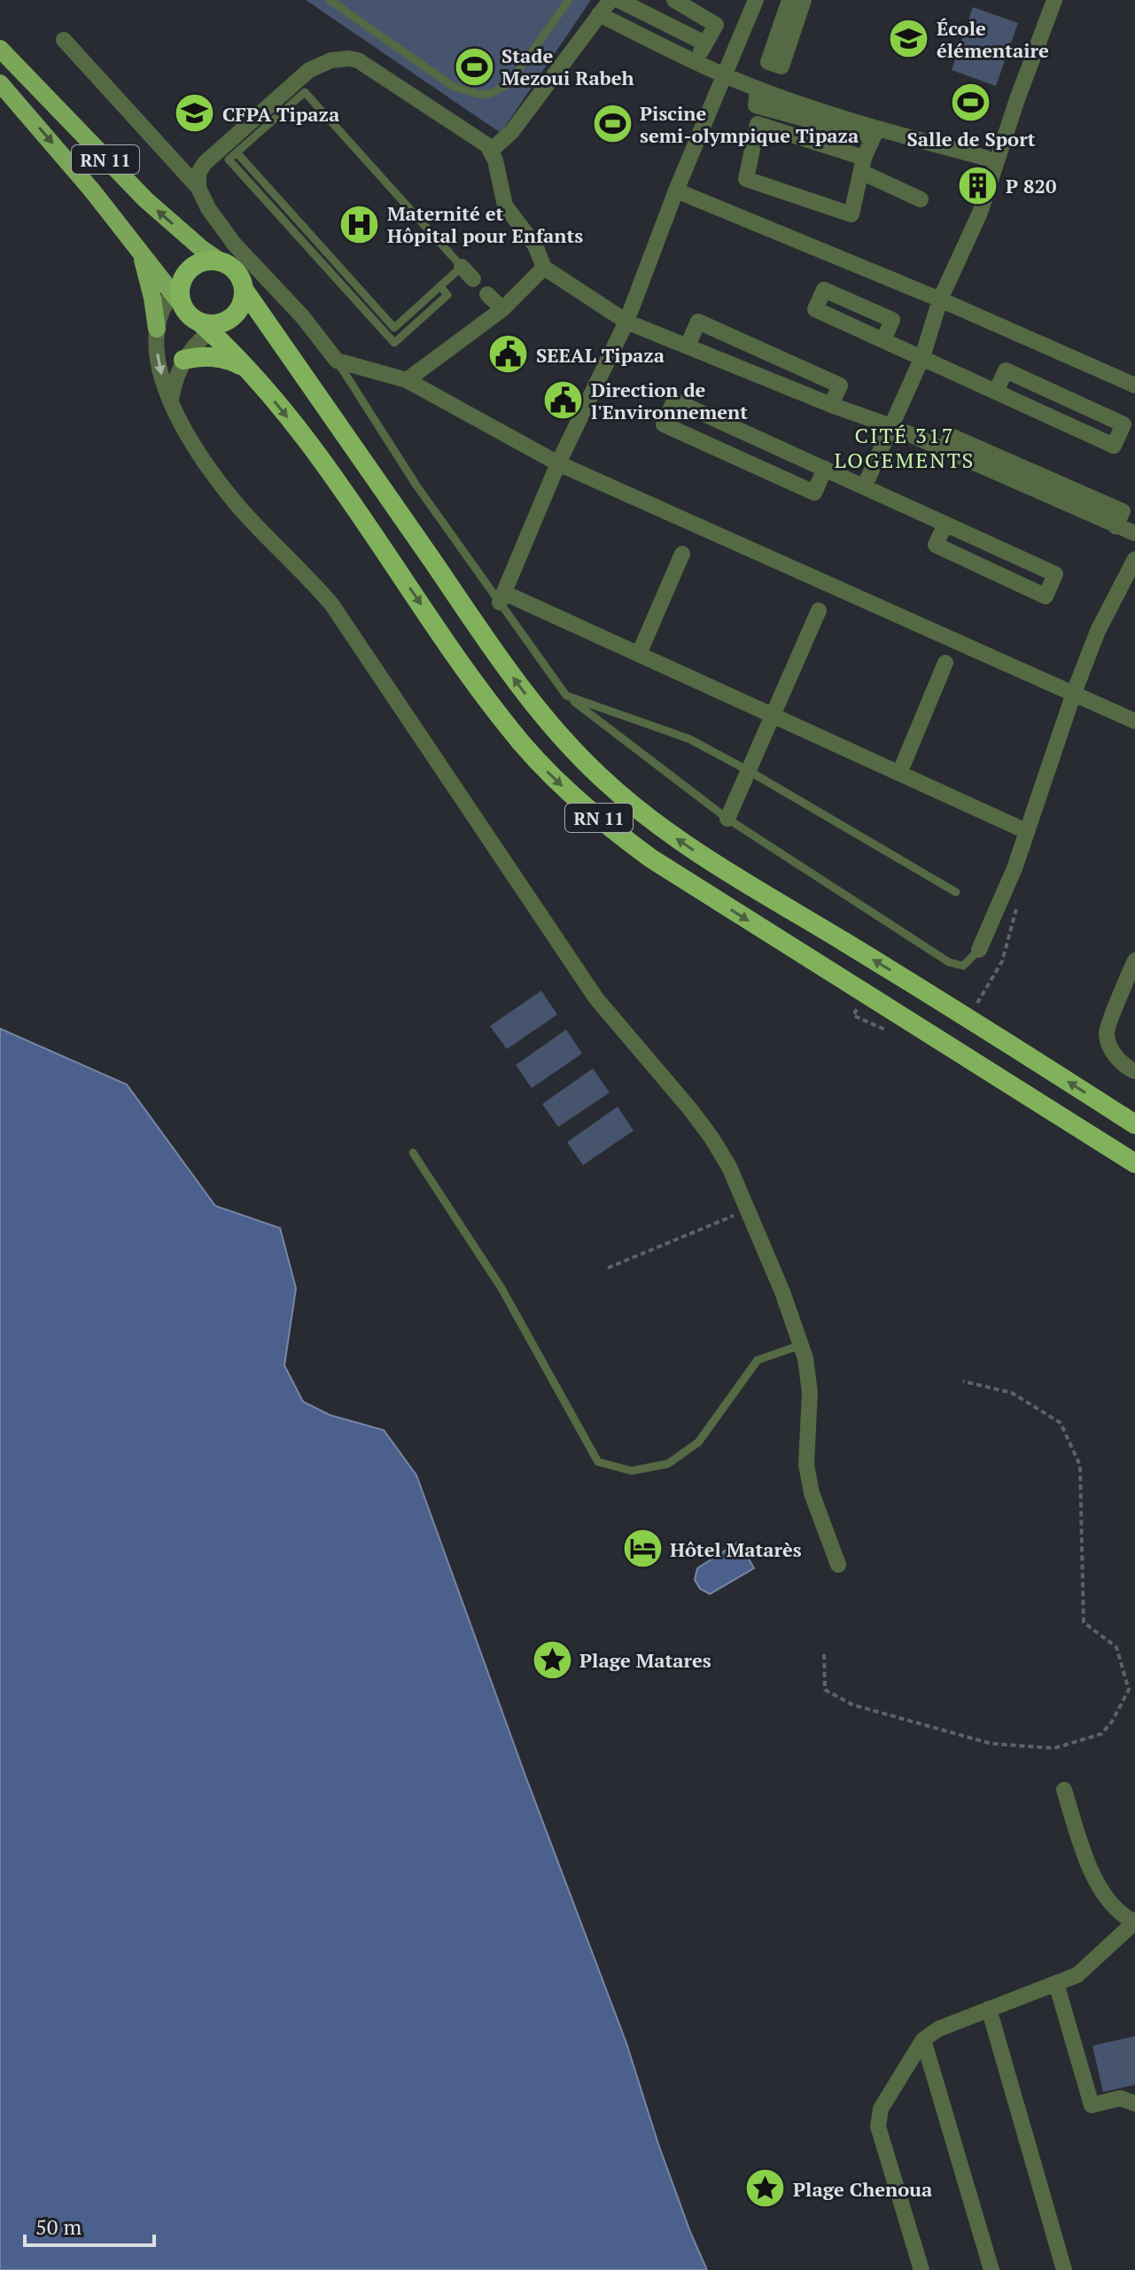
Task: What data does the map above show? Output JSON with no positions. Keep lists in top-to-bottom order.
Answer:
{
  "streets": {
    "highway": ["RN 11"]
  },
  "districts": ["CITÉ 317 LOGEMENTS"],
  "places": {
    "school or university": ["École élémentaire", "CFPA Tipaza"],
    "sports": ["Stade Mezoui Rabeh", "Salle de Sport", "Piscine semi-olympique Tipaza"],
    "building": ["P 820"],
    "hospital": ["Maternité et Hôpital pour Enfants"],
    "public building": ["SEEAL Tipaza", "Direction de l'Environnement"],
    "hotel": ["Hôtel Matarès"],
    "place": ["Plage Matares", "Plage Chenoua"]
  },
  "scale_bar": "50 m"
}
